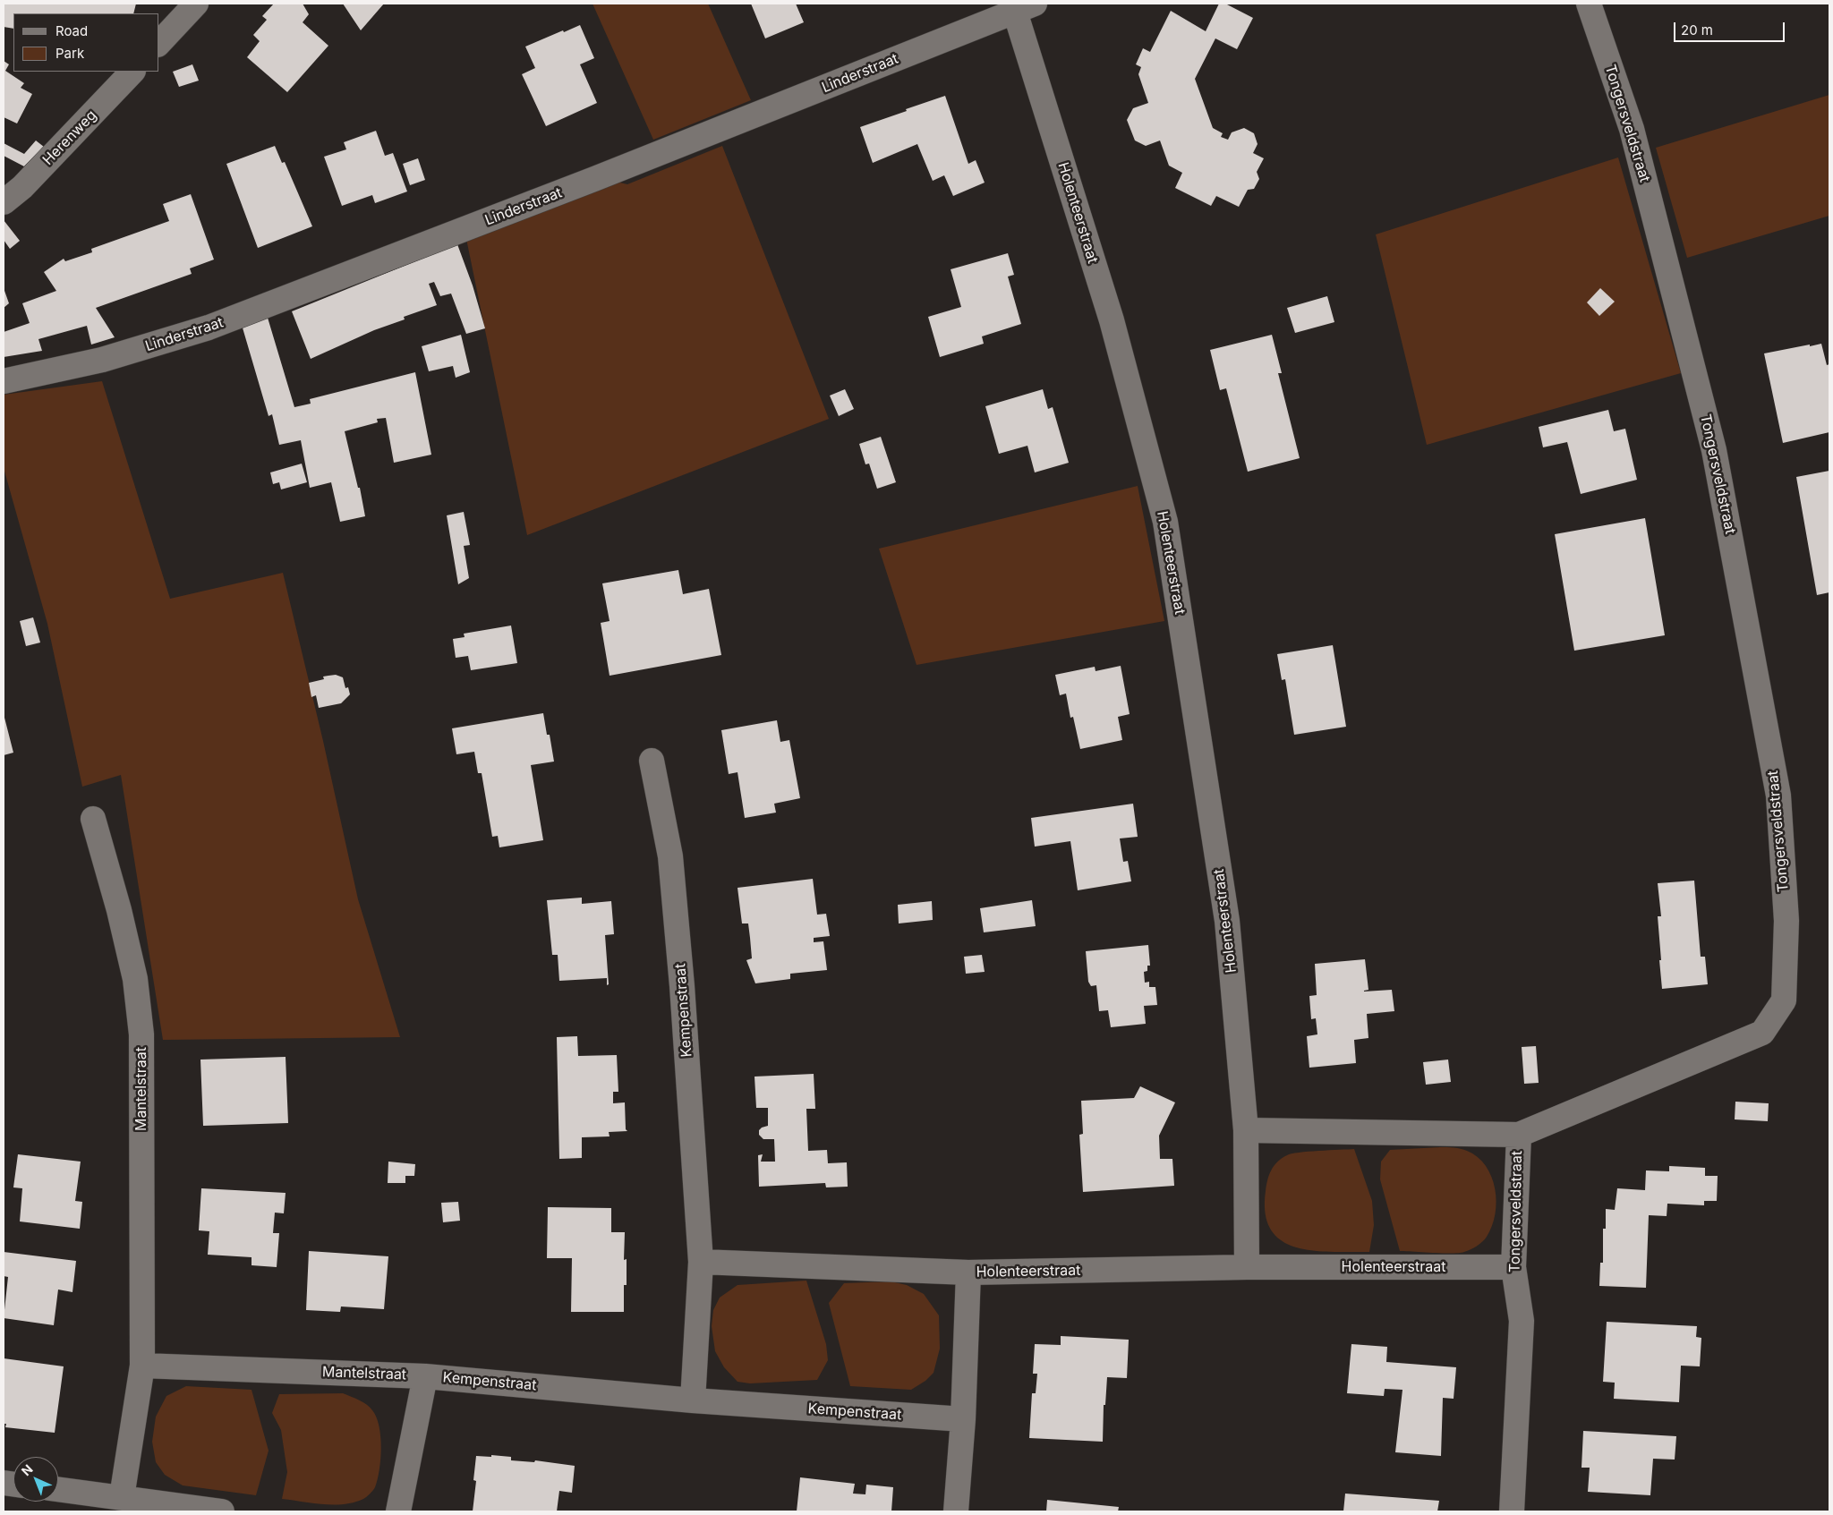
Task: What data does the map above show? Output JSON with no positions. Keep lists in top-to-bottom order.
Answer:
{
  "streets": {
    "street": [
      "Linderstraat",
      "Tongersveldstraat",
      "Herenweg",
      "Holenteerstraat",
      "Kempenstraat",
      "Mantelstraat"
    ]
  },
  "crossings": [
    ["Linderstraat", "Holenteerstraat"],
    ["Tongersveldstraat", "Holenteerstraat"],
    ["Holenteerstraat", "Kempenstraat"],
    ["Kempenstraat", "Mantelstraat"]
  ],
  "legend": ["Road", "Park"],
  "scale_bar": "20 m",
  "north": "top left"
}
